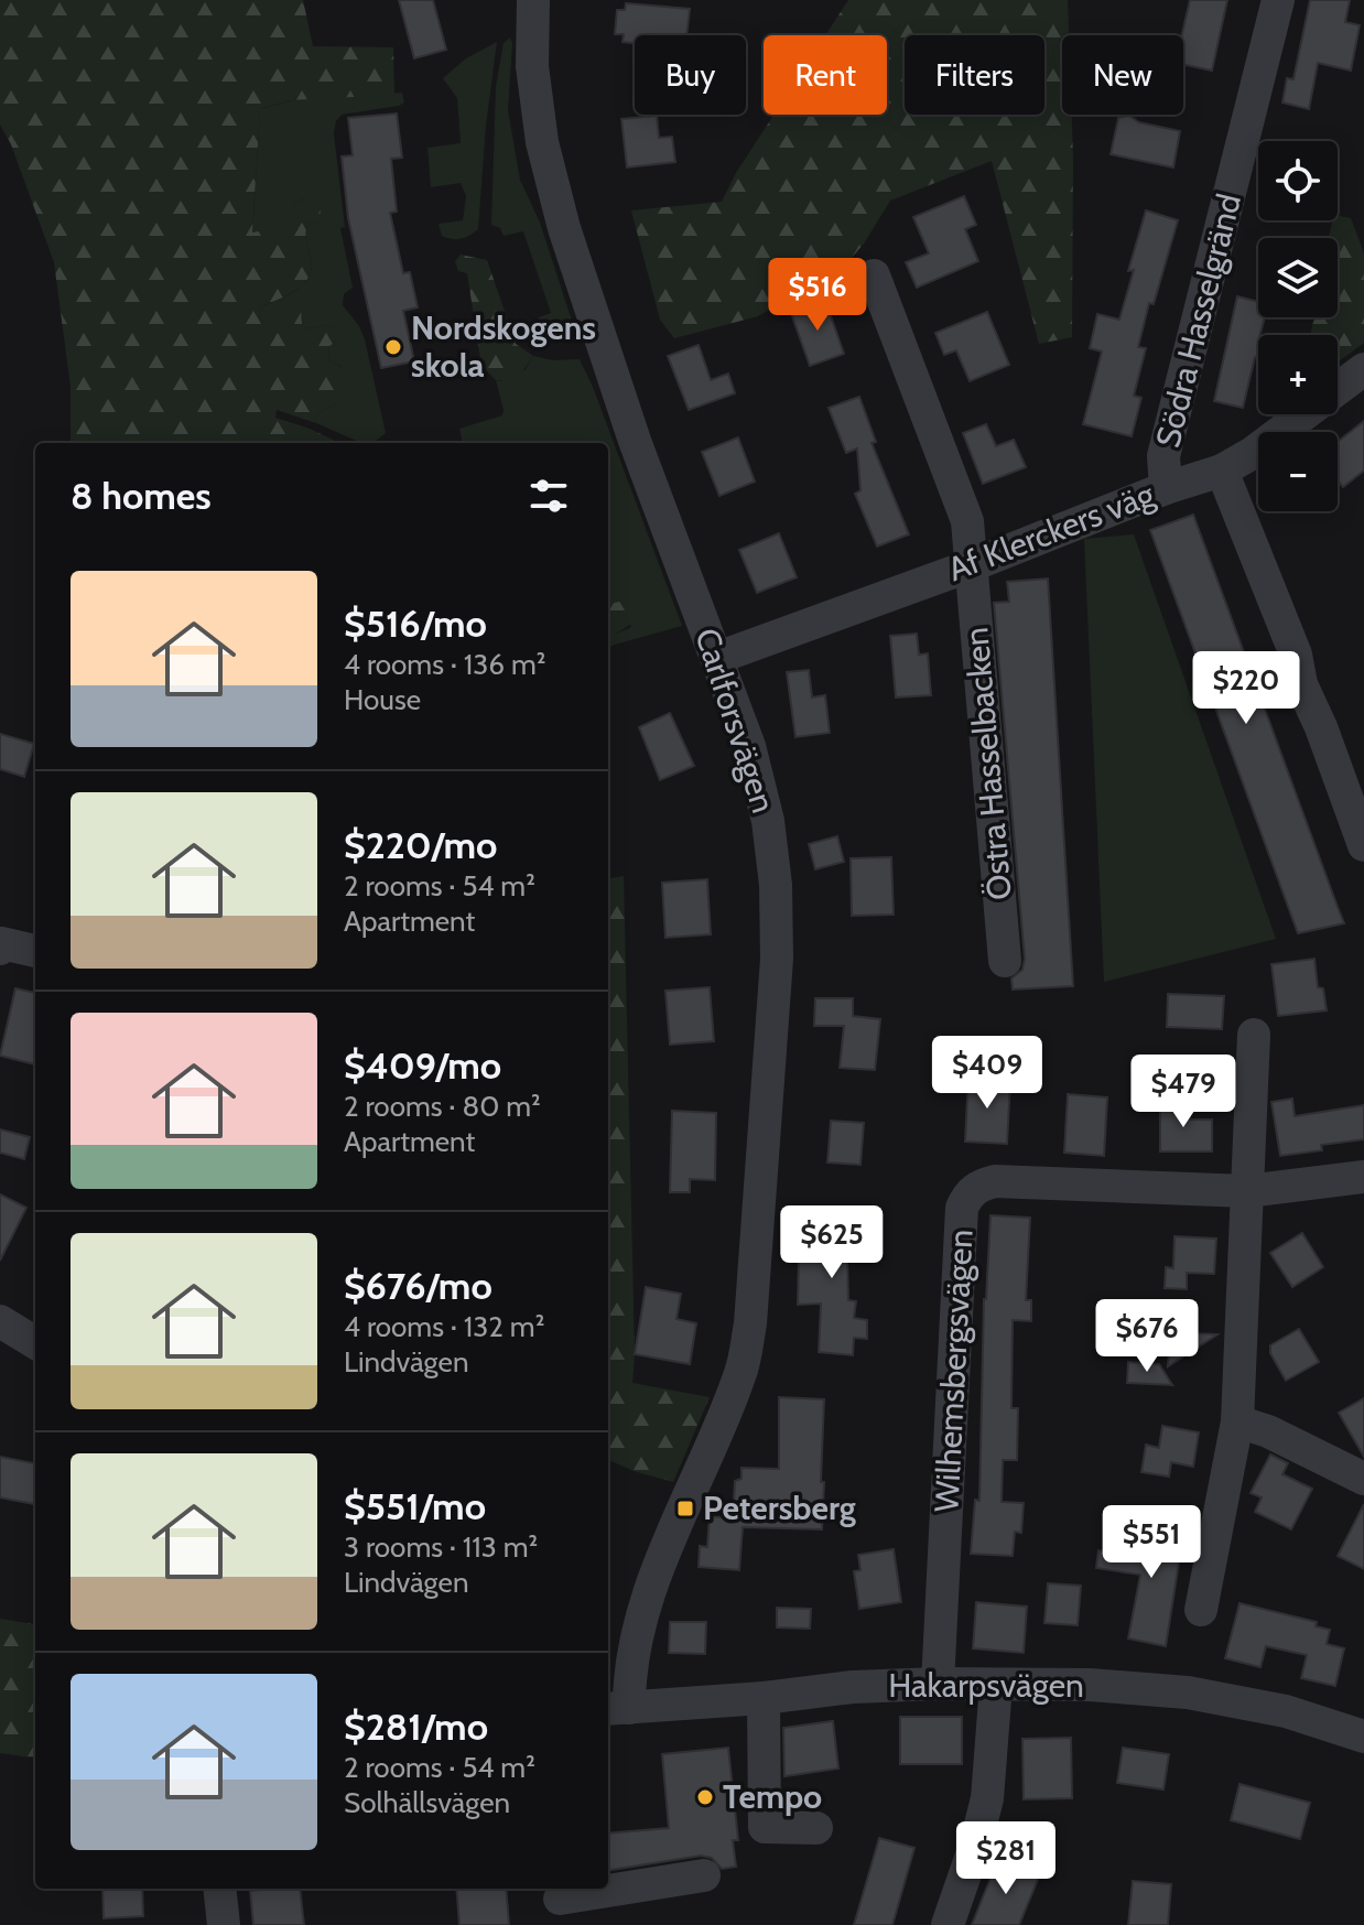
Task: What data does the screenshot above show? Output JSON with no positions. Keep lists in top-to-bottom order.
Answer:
{
  "streets": {
    "street": [
      "Södra Hasselgränd",
      "Af Klerckers väg",
      "Carlforsvägen",
      "Östra Hasselbacken",
      "Wilhemsbergsvägen",
      "Hakarpsvägen"
    ]
  },
  "crossings": [
    ["Södra Hasselgränd", "Af Klerckers väg"],
    ["Af Klerckers väg", "Carlforsvägen"],
    ["Af Klerckers väg", "Östra Hasselbacken"],
    ["Carlforsvägen", "Hakarpsvägen"],
    ["Wilhemsbergsvägen", "Hakarpsvägen"]
  ],
  "places": {
    "other": ["Nordskogens skola", "Tempo"],
    "transit": ["Petersberg"]
  },
  "page": {
    "chip": [
      "Buy",
      "Rent",
      "Filters",
      "New"
    ],
    "map_buttons": ["+", "−"],
    "price": [
      "$516",
      "$220",
      "$409",
      "$479",
      "$625",
      "$676",
      "$551",
      "$281"
    ],
    "heading": "8 homes",
    "list": [
      {
        "name": "$516/mo",
        "note": "4 rooms · 136 m² · House"
      },
      {
        "name": "$220/mo",
        "note": "2 rooms · 54 m² · Apartment"
      },
      {
        "name": "$409/mo",
        "note": "2 rooms · 80 m² · Apartment"
      },
      {
        "name": "$676/mo",
        "note": "4 rooms · 132 m² · Lindvägen"
      },
      {
        "name": "$551/mo",
        "note": "3 rooms · 113 m² · Lindvägen"
      },
      {
        "name": "$281/mo",
        "note": "2 rooms · 54 m² · Solhällsvägen"
      }
    ]
  }
}
